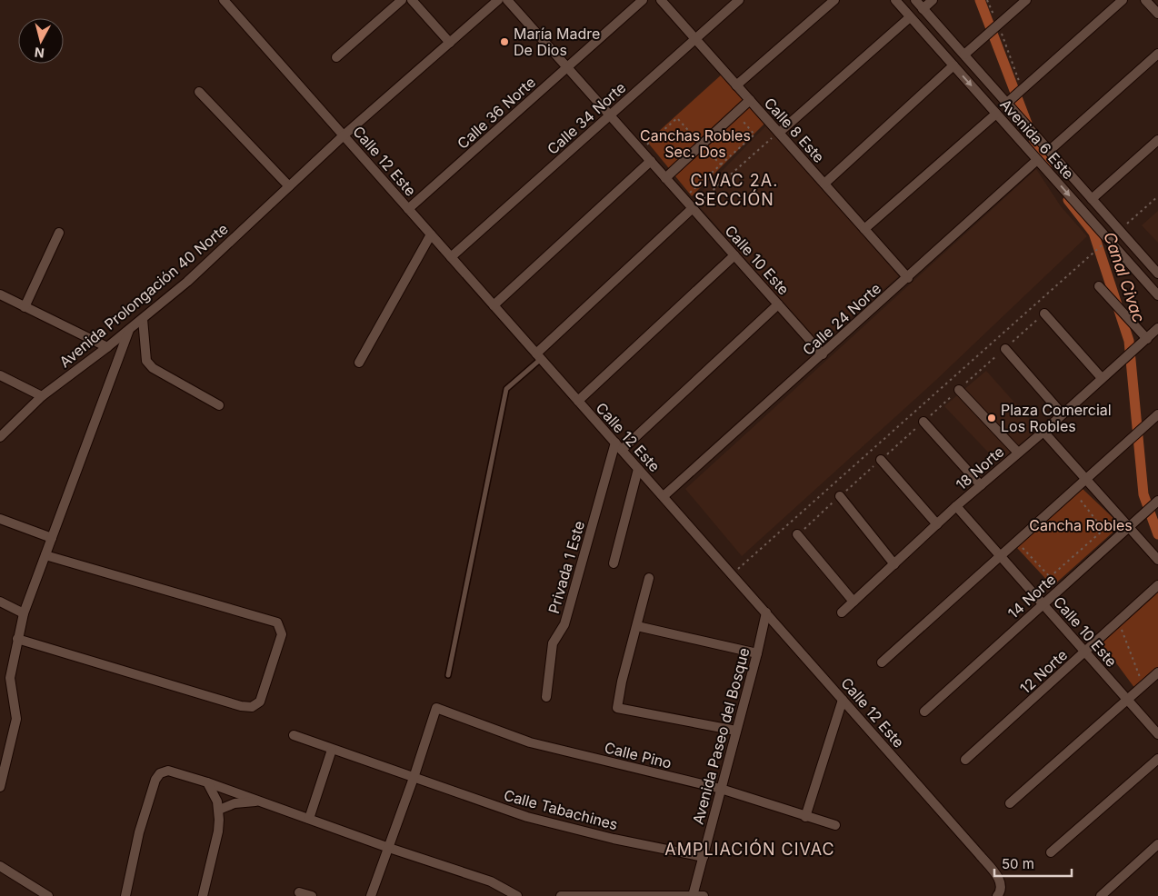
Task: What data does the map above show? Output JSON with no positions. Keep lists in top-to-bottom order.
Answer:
{
  "streets": {
    "street": [
      "Calle 36 Norte",
      "Calle 34 Norte",
      "Calle 8 Este",
      "Avenida 6 Este",
      "Calle 12 Este",
      "Calle 10 Este",
      "Avenida Prolongación 40 Norte",
      "Calle 24 Norte",
      "18 Norte",
      "Privada 1 Este",
      "14 Norte",
      "12 Norte",
      "Avenida Paseo del Bosque",
      "Calle Pino",
      "Calle Tabachines"
    ]
  },
  "crossings": [
    ["Calle 36 Norte", "Calle 12 Este"],
    ["Calle 36 Norte", "Calle 10 Este"],
    ["Calle 34 Norte", "Calle 8 Este"],
    ["Calle 34 Norte", "Calle 12 Este"],
    ["Calle 34 Norte", "Calle 10 Este"],
    ["Calle 8 Este", "Calle 24 Norte"],
    ["Avenida 6 Este", "Calle 24 Norte"],
    ["Calle 12 Este", "Avenida Prolongación 40 Norte"],
    ["Calle 12 Este", "Calle 24 Norte"],
    ["Calle 12 Este", "Privada 1 Este"],
    ["Calle 12 Este", "Avenida Paseo del Bosque"],
    ["Calle 10 Este", "Calle 24 Norte"],
    ["Calle 10 Este", "18 Norte"],
    ["Calle 10 Este", "14 Norte"],
    ["Calle 10 Este", "12 Norte"],
    ["Avenida Paseo del Bosque", "Calle Pino"],
    ["Avenida Paseo del Bosque", "Calle Tabachines"],
    ["Calle Pino", "Calle Tabachines"]
  ],
  "districts": ["CIVAC 2A. SECCIÓN", "AMPLIACIÓN CIVAC"],
  "water": ["Canal Civac"],
  "parks": ["Canchas Robles Sec. Dos", "Cancha Robles"],
  "places": ["María Madre De Dios", "Plaza Comercial Los Robles"],
  "scale_bar": "50 m",
  "north": "bottom"
}
